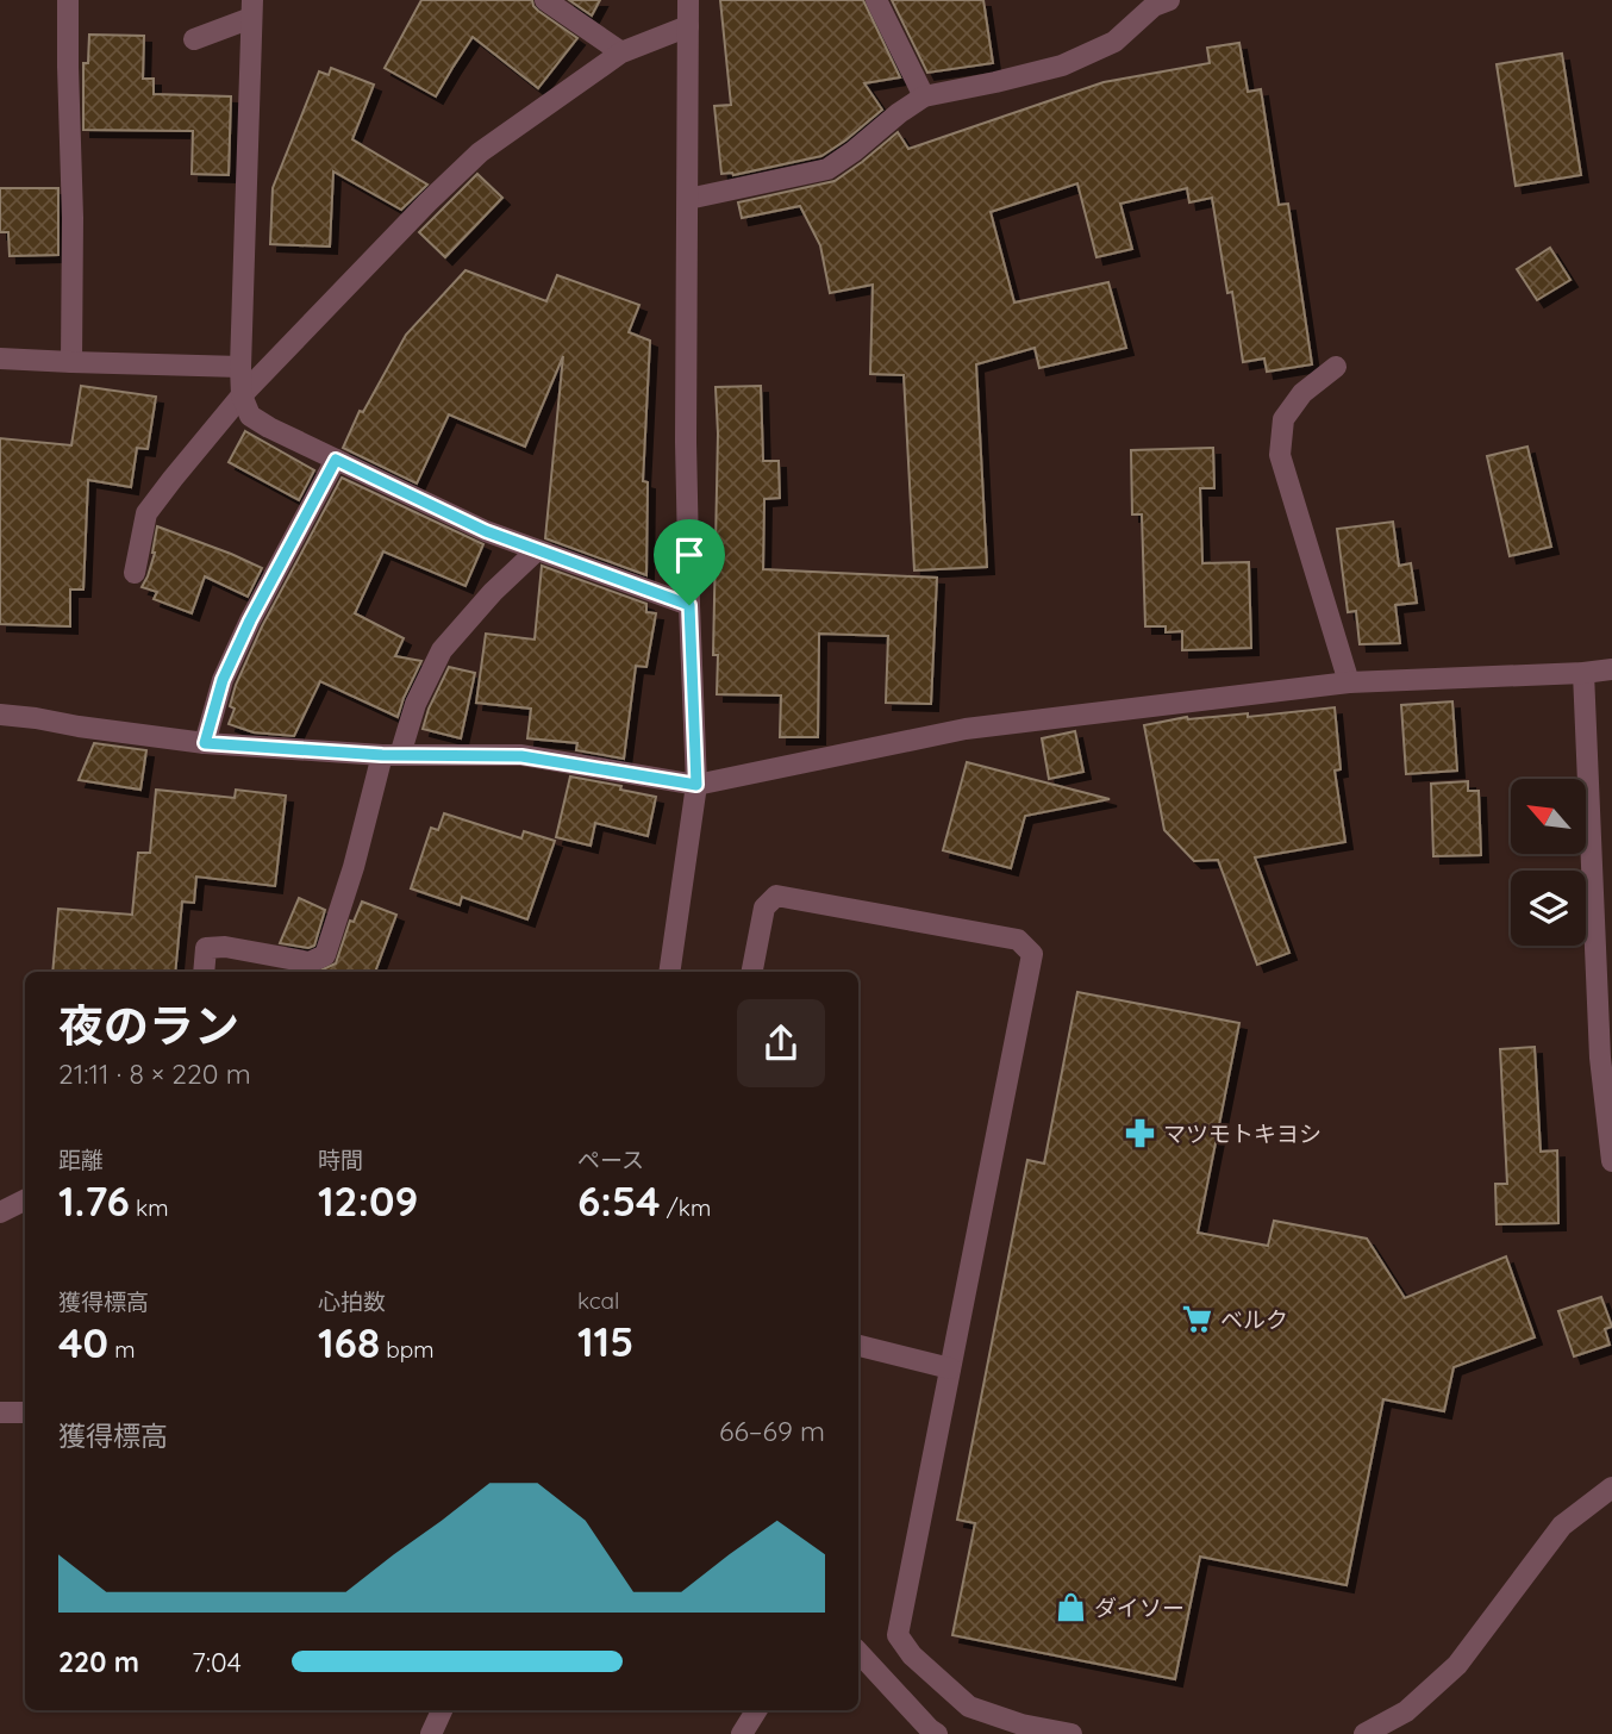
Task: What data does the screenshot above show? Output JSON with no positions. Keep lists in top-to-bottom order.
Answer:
{
  "places": {
    "pharmacy": ["マツモトキヨシ"],
    "supermarket": ["ベルク"],
    "shop": ["ダイソー"]
  },
  "north": "top left",
  "page": {
    "heading": ["夜のラン", "21:11 · 8 × 220 m"],
    "stats": [
      ["距離", "1.76 km"],
      ["時間", "12:09"],
      ["ペース", "6:54 /km"],
      ["獲得標高", "40 m"],
      ["心拍数", "168 bpm"],
      ["kcal", "115"]
    ],
    "chart": ["獲得標高", "66–69 m"],
    "list": [
      {
        "name": "220 m",
        "note": "7:04"
      }
    ]
  }
}
